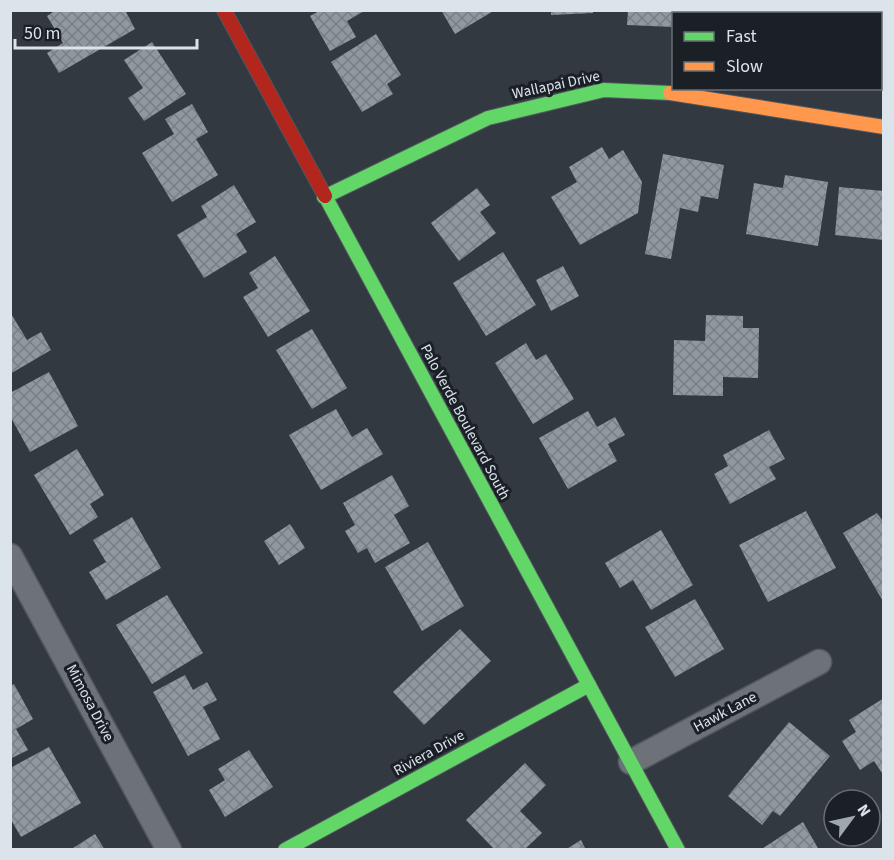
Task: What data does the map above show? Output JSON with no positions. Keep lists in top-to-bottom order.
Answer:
{
  "streets": {
    "main road": ["Wallapai Drive", "Palo Verde Boulevard South", "Riviera Drive"],
    "street": ["Mimosa Drive", "Hawk Lane"]
  },
  "crossings": [
    ["Wallapai Drive", "Palo Verde Boulevard South"],
    ["Palo Verde Boulevard South", "Hawk Lane"],
    ["Palo Verde Boulevard South", "Riviera Drive"]
  ],
  "legend": ["Fast", "Slow"],
  "scale_bar": "50 m",
  "north": "top right"
}
